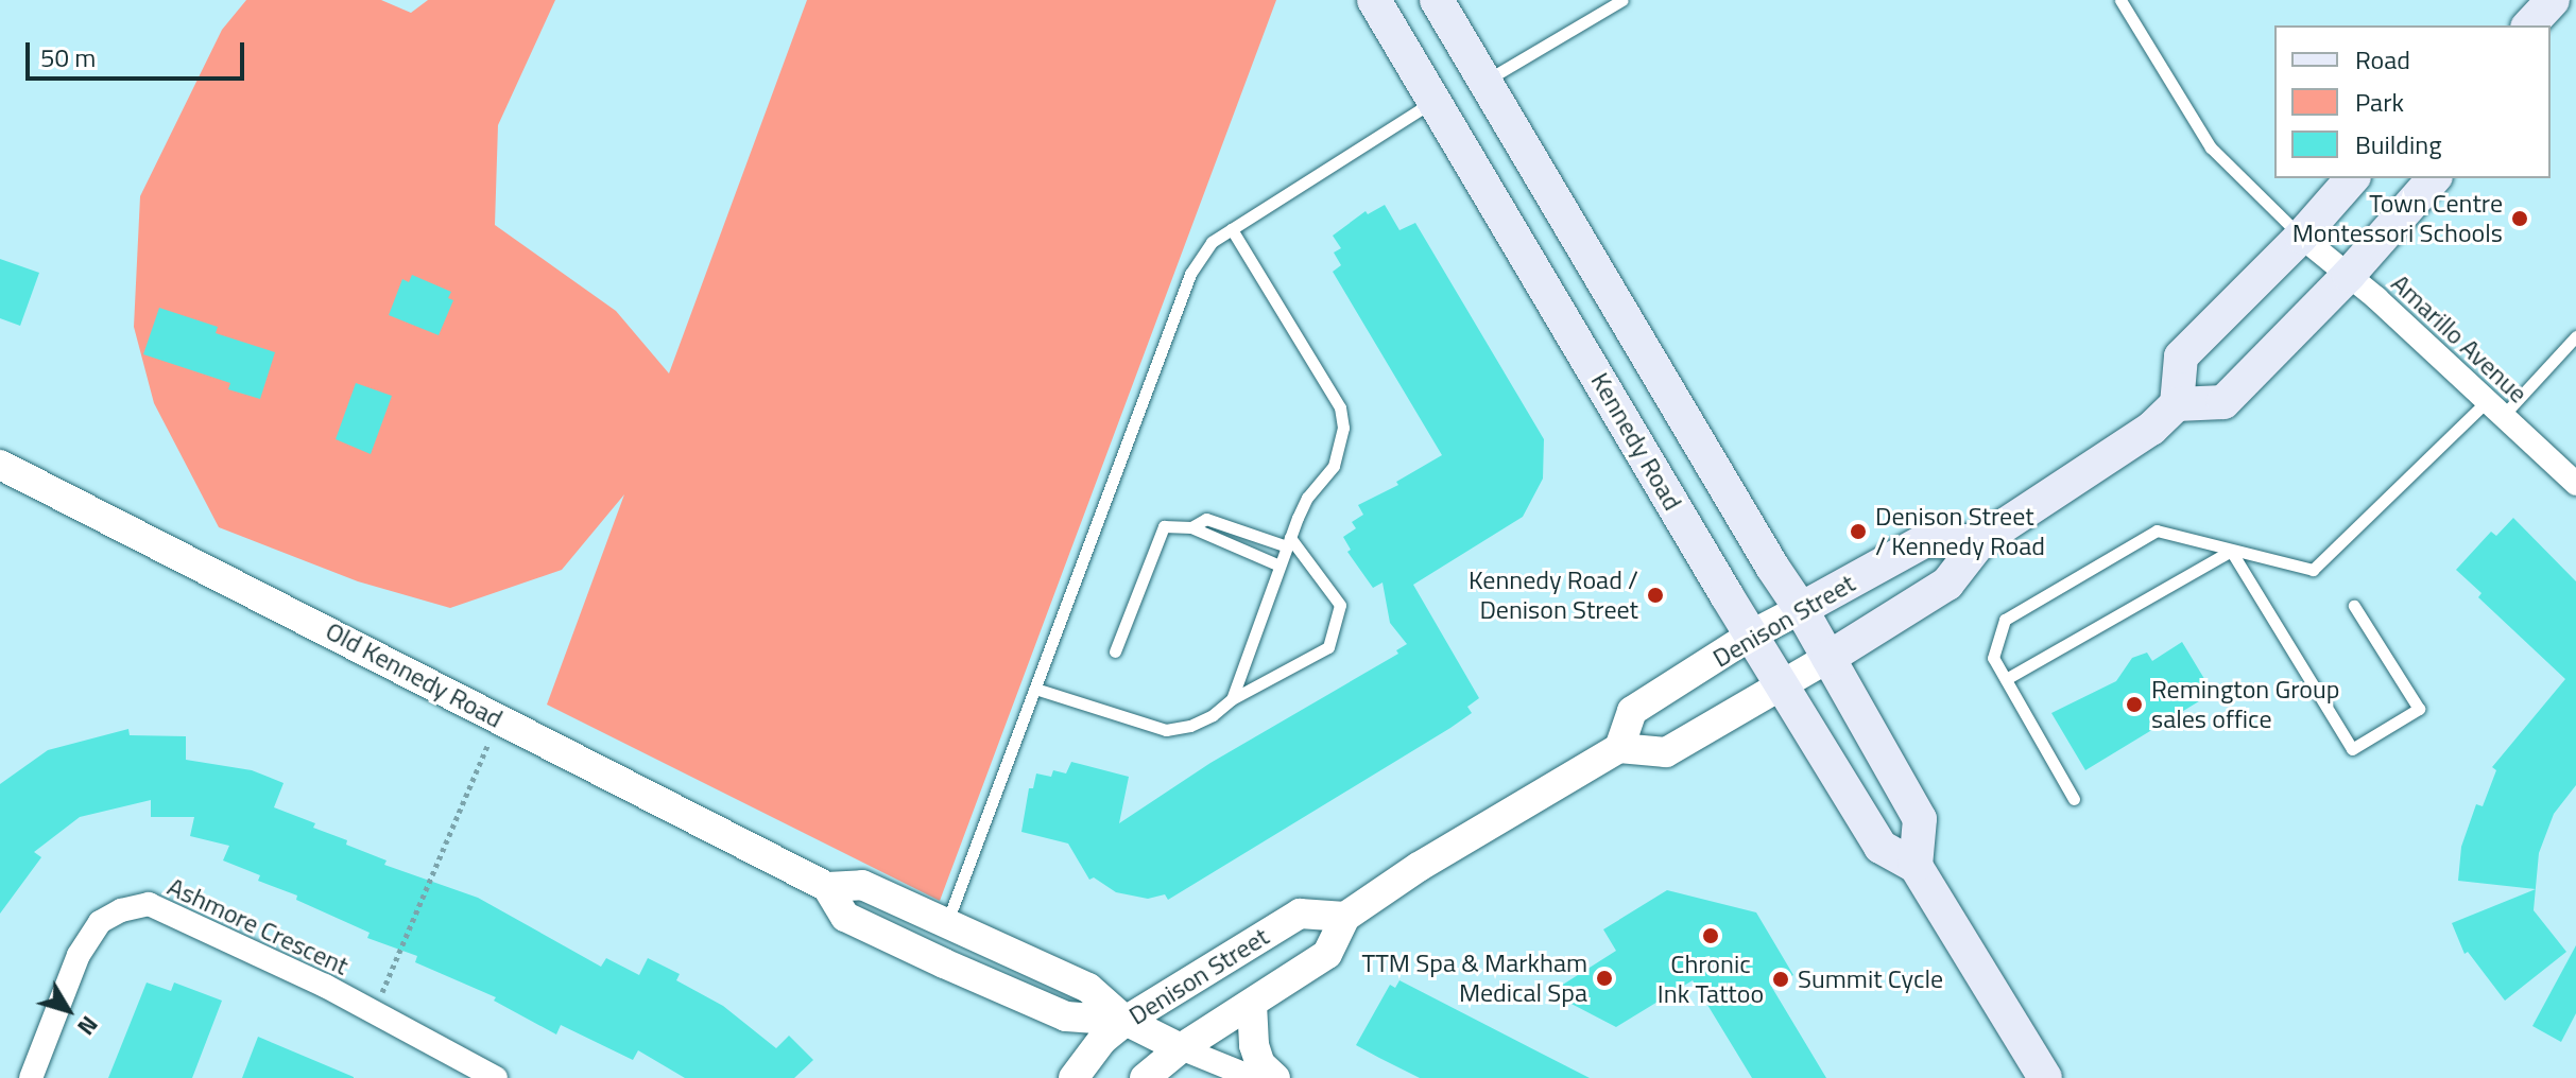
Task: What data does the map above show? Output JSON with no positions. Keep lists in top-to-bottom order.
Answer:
{
  "streets": {
    "main road": ["Kennedy Road", "Denison Street"],
    "street": ["Amarillo Avenue", "Old Kennedy Road", "Ashmore Crescent"]
  },
  "crossings": [
    ["Kennedy Road", "Denison Street"],
    ["Denison Street", "Old Kennedy Road"]
  ],
  "places": [
    "Town Centre Montessori Schools",
    "Denison Street / Kennedy Road",
    "Kennedy Road / Denison Street",
    "Remington Group sales office",
    "Chronic Ink Tattoo",
    "TTM Spa & Markham Medical Spa",
    "Summit Cycle"
  ],
  "legend": ["Road", "Park", "Building"],
  "scale_bar": "50 m",
  "north": "bottom right"
}
